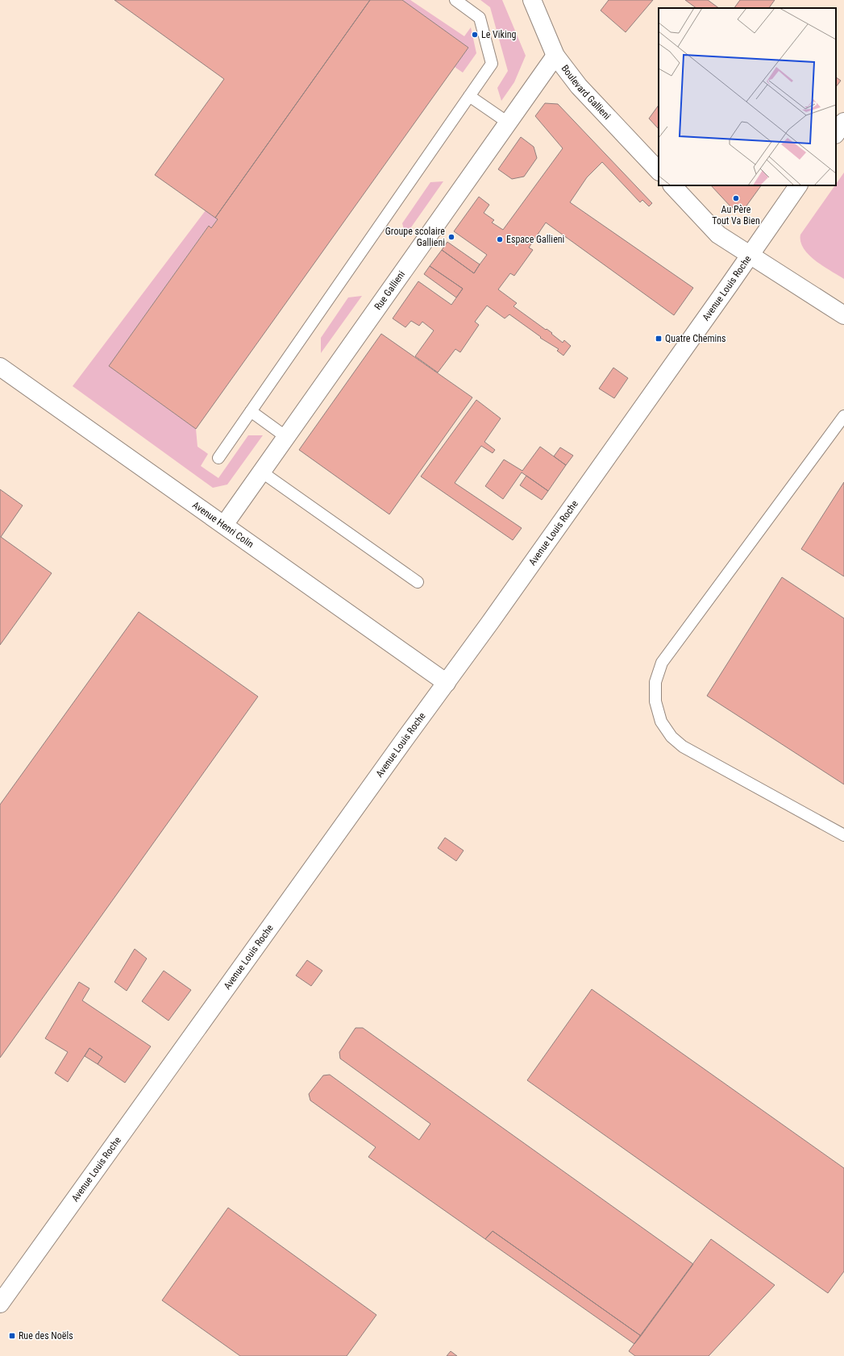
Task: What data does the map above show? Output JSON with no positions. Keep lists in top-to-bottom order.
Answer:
{
  "streets": {
    "main road": [
      "Boulevard Gallieni",
      "Avenue Louis Roche",
      "Rue Gallieni",
      "Avenue Henri Colin"
    ]
  },
  "crossings": [
    ["Boulevard Gallieni", "Rue Gallieni"],
    ["Avenue Louis Roche", "Avenue Henri Colin"],
    ["Rue Gallieni", "Avenue Henri Colin"]
  ],
  "places": {
    "other": [
      "Le Viking",
      "Au Père Tout Va Bien",
      "Groupe scolaire Gallieni",
      "Espace Gallieni"
    ],
    "transit": ["Quatre Chemins", "Rue des Noëls"]
  }
}
